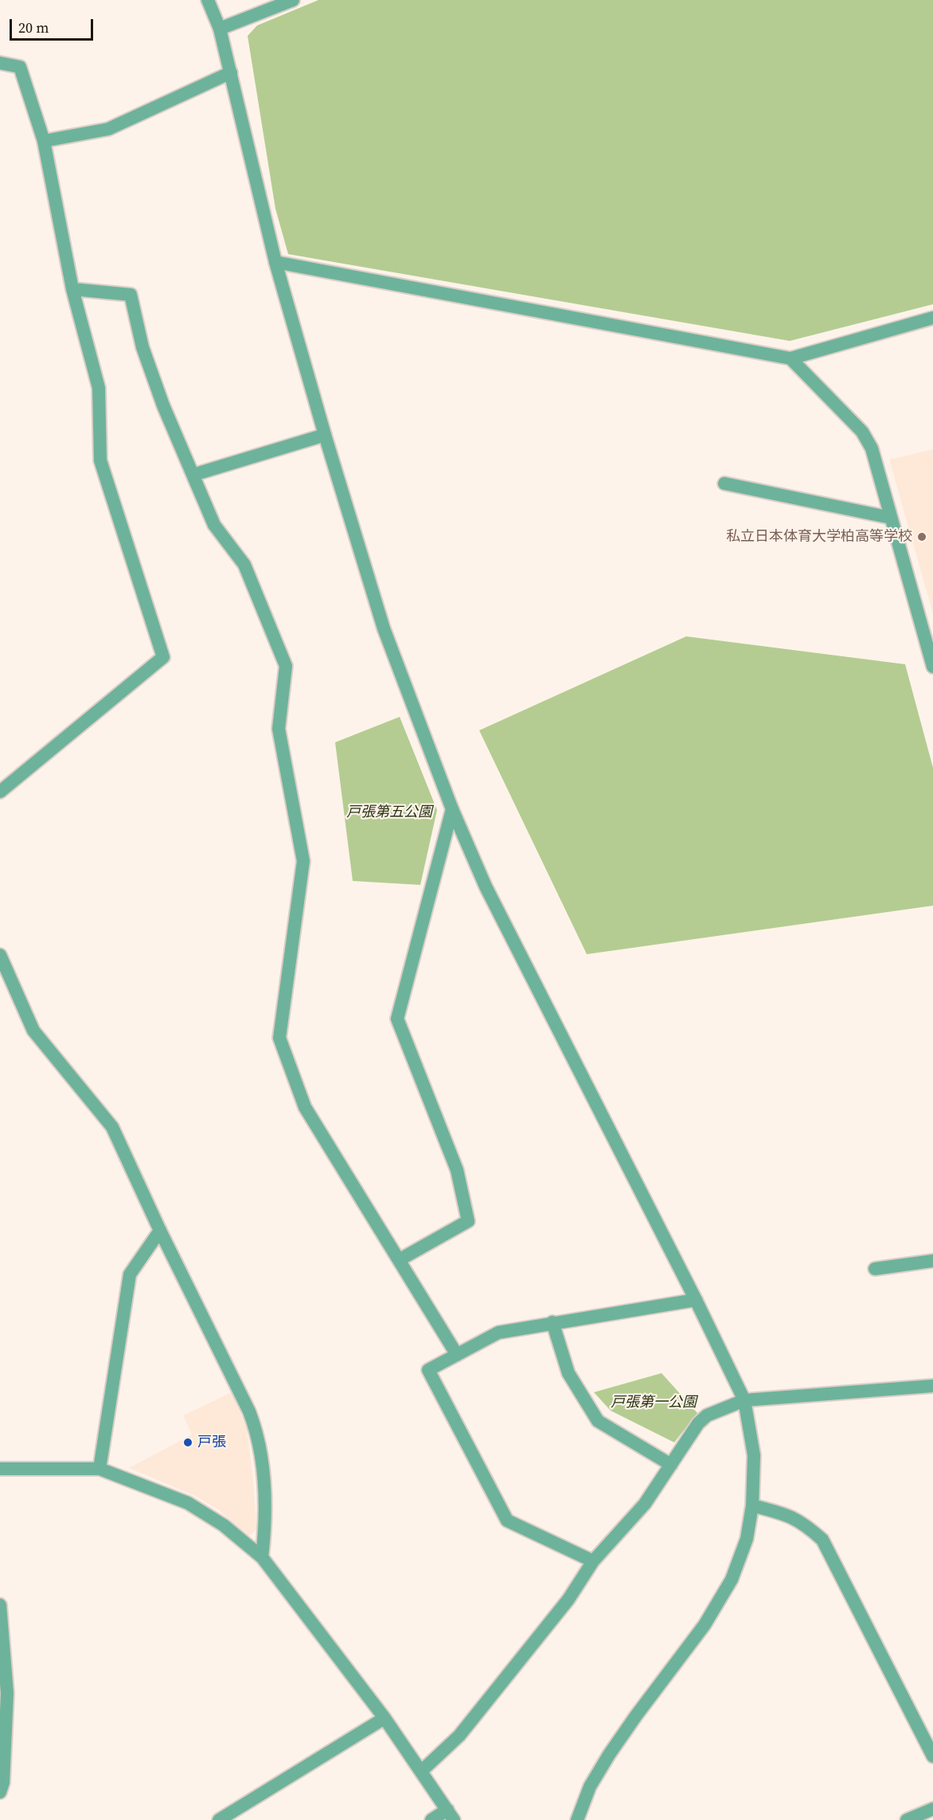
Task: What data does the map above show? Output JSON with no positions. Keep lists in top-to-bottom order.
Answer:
{
  "parks": ["戸張第五公園", "戸張第一公園"],
  "places": ["私立日本体育大学柏高等学校", "戸張"],
  "scale_bar": "20 m"
}
